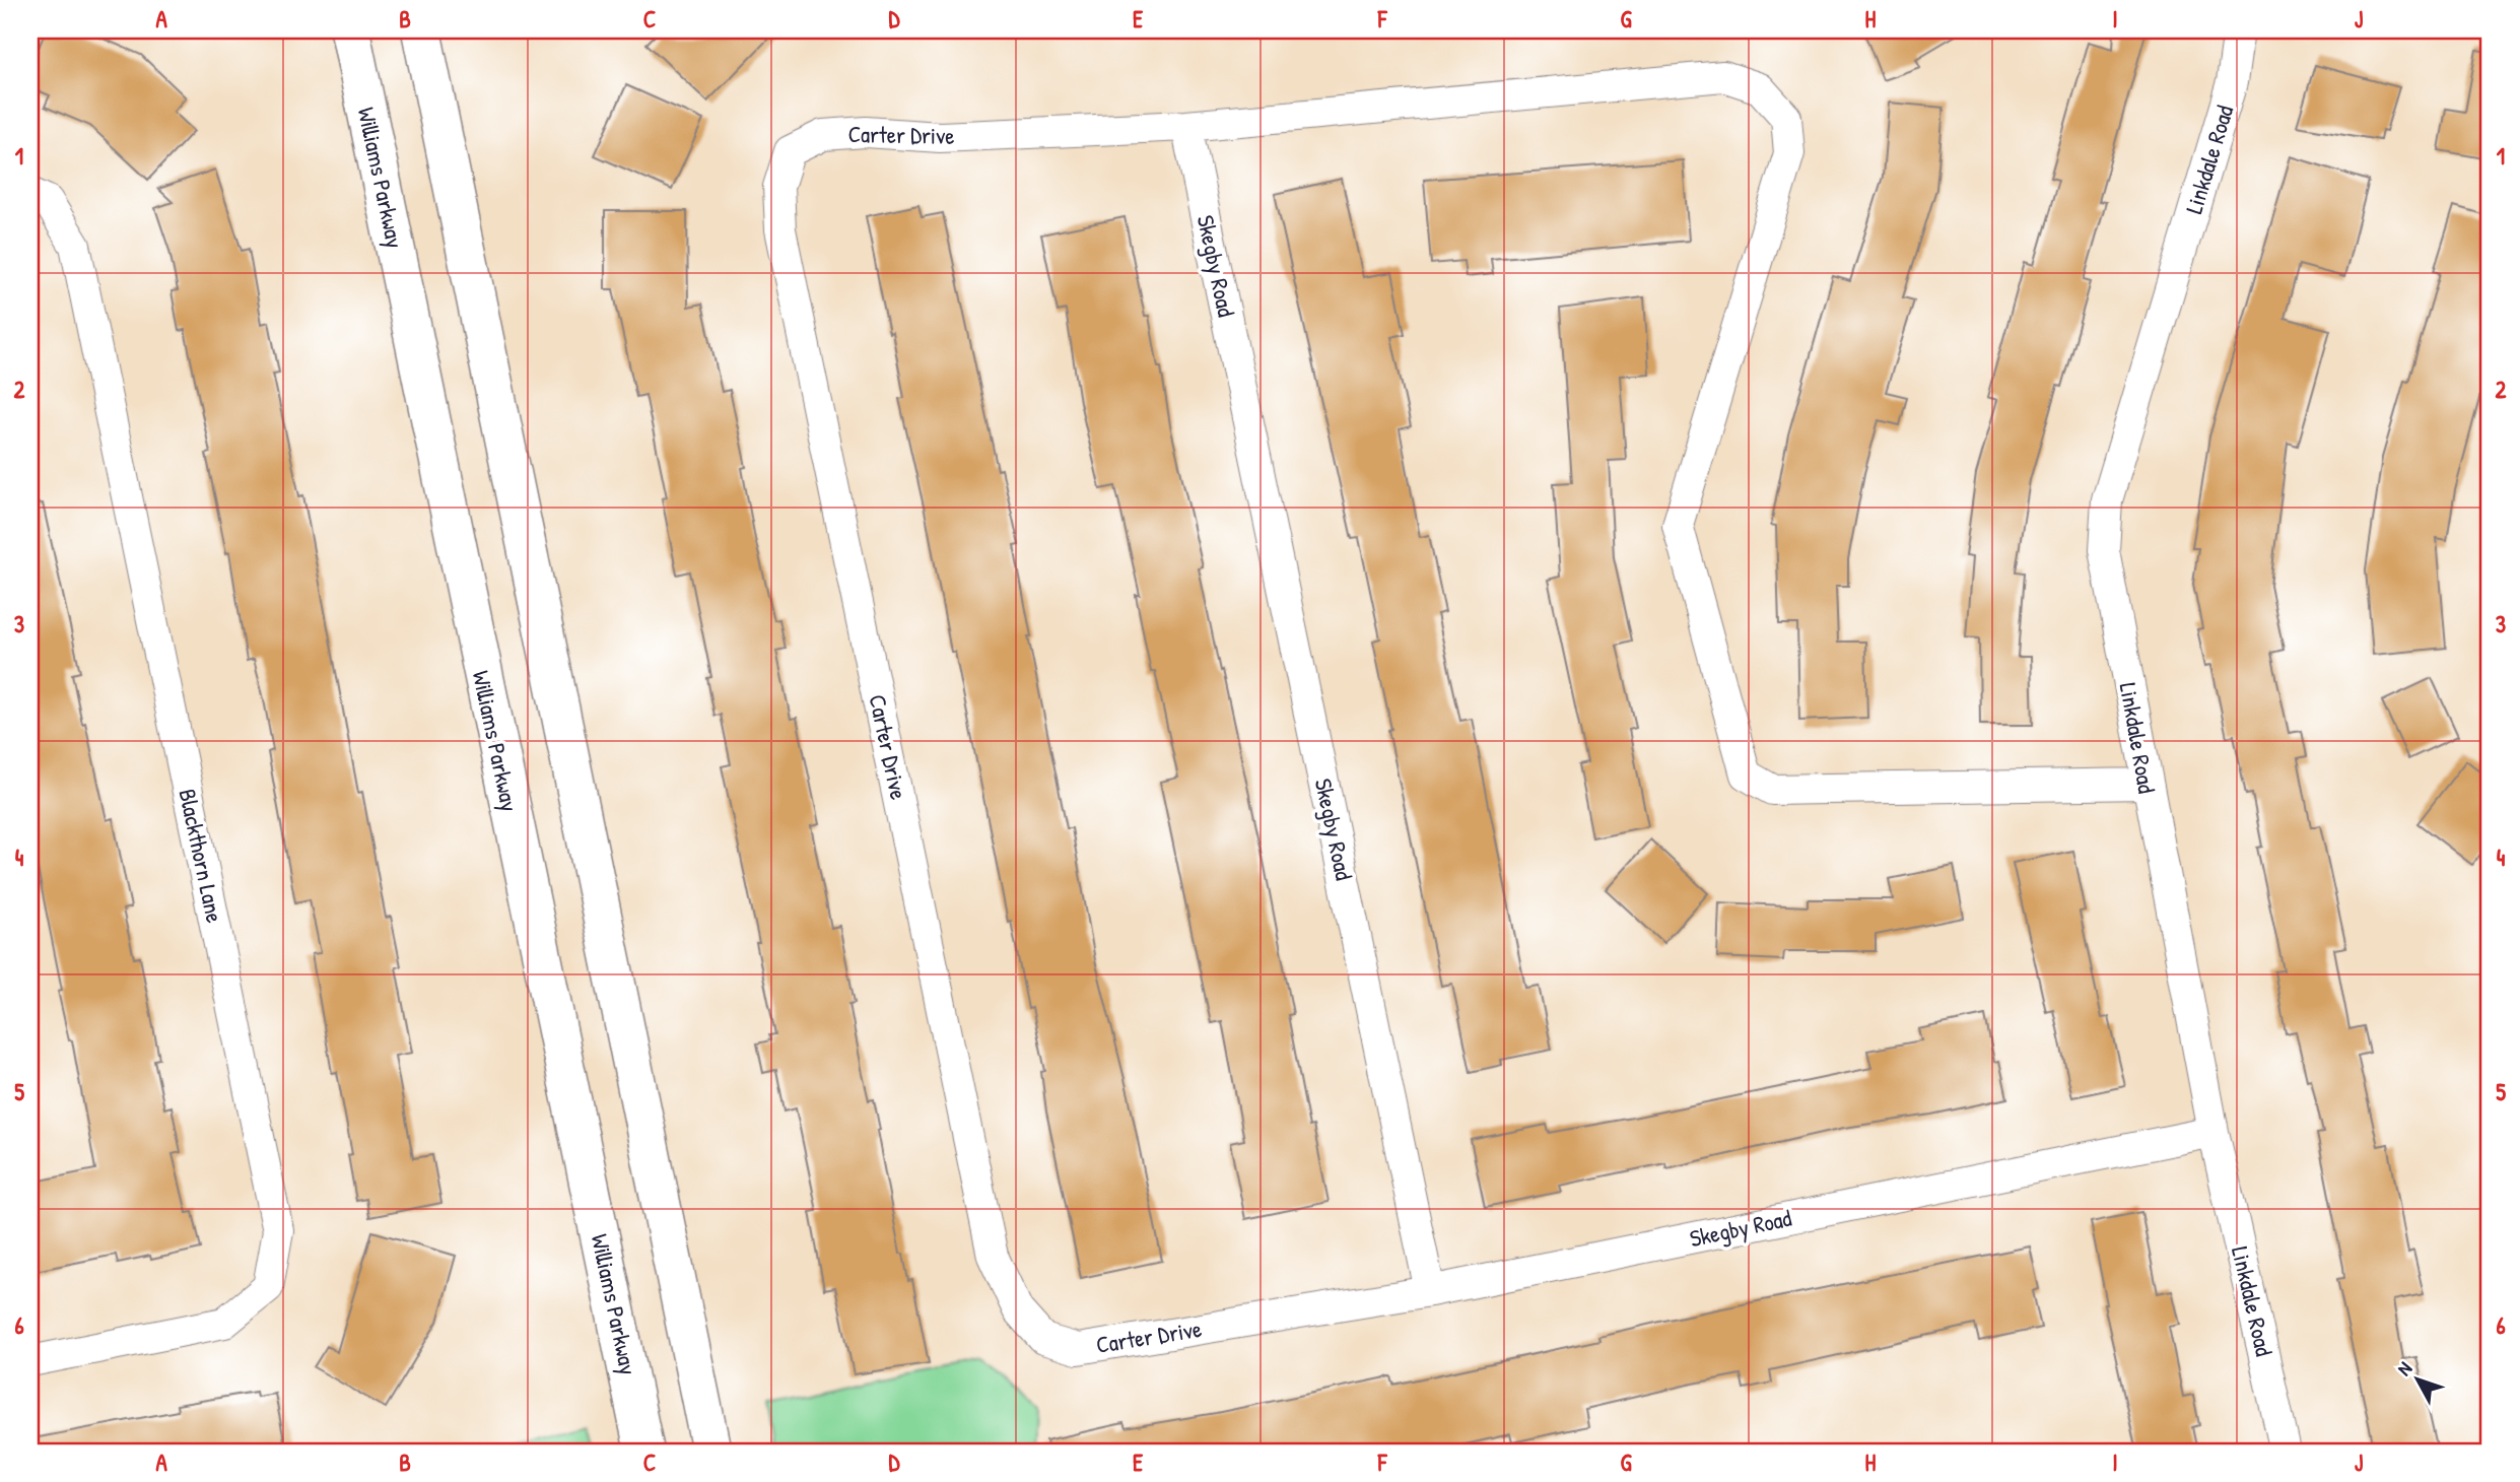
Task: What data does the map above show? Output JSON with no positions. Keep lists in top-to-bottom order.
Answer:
{
  "streets": {
    "main road": ["Williams Parkway"],
    "street": [
      "Carter Drive",
      "Linkdale Road",
      "Skegby Road",
      "Blackthorn Lane"
    ]
  },
  "crossings": [
    ["Carter Drive", "Skegby Road"],
    ["Linkdale Road", "Skegby Road"]
  ],
  "north": "top left",
  "grid": {
    "columns": [
      "A",
      "B",
      "C",
      "D",
      "E",
      "F",
      "G",
      "H",
      "I",
      "J"
    ],
    "rows": [
      "1",
      "2",
      "3",
      "4",
      "5",
      "6"
    ]
  }
}
